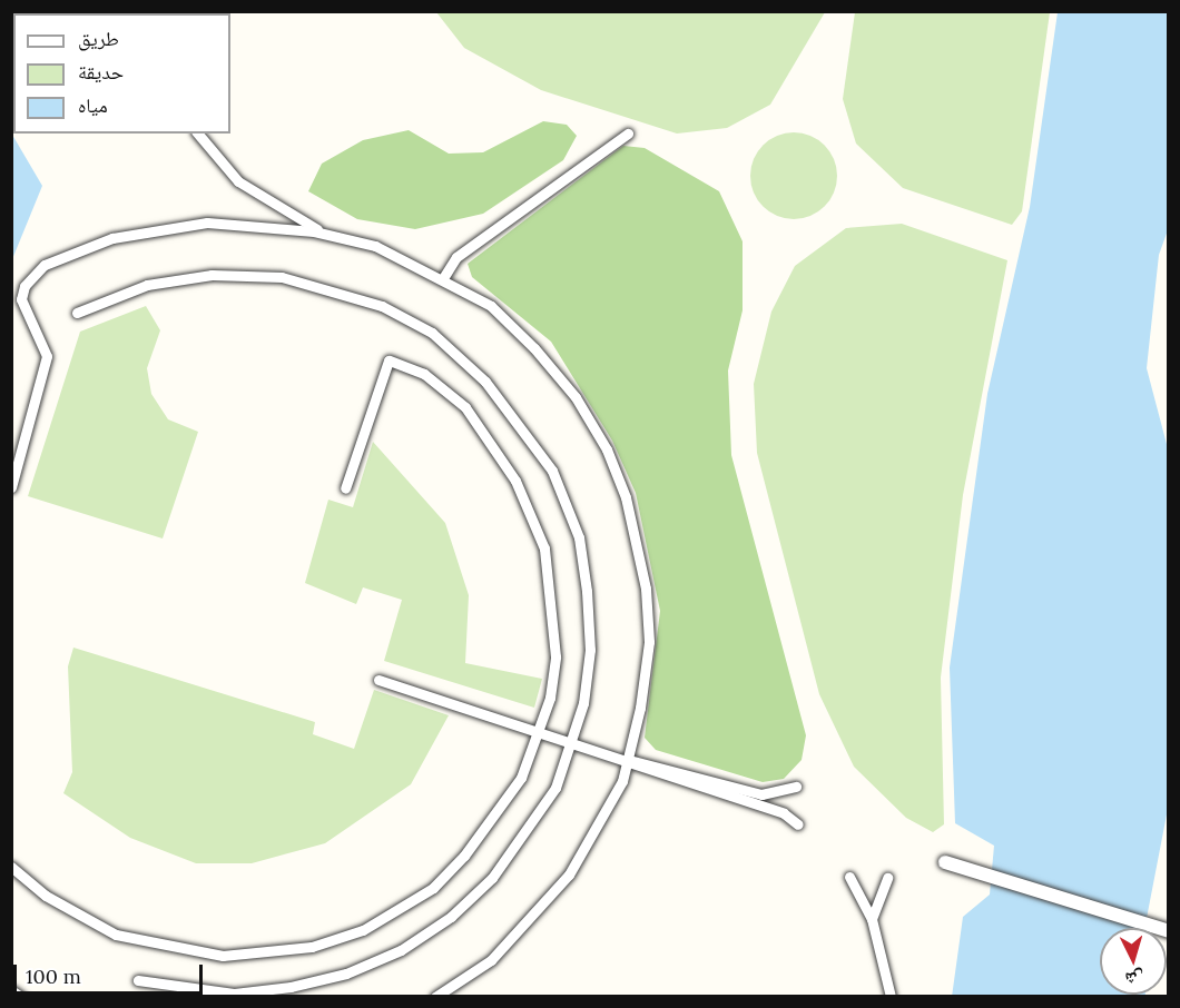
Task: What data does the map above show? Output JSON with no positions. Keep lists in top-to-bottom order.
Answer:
{
  "legend": ["طريق", "حديقة", "مياه"],
  "scale_bar": "100 m",
  "north": "bottom"
}
